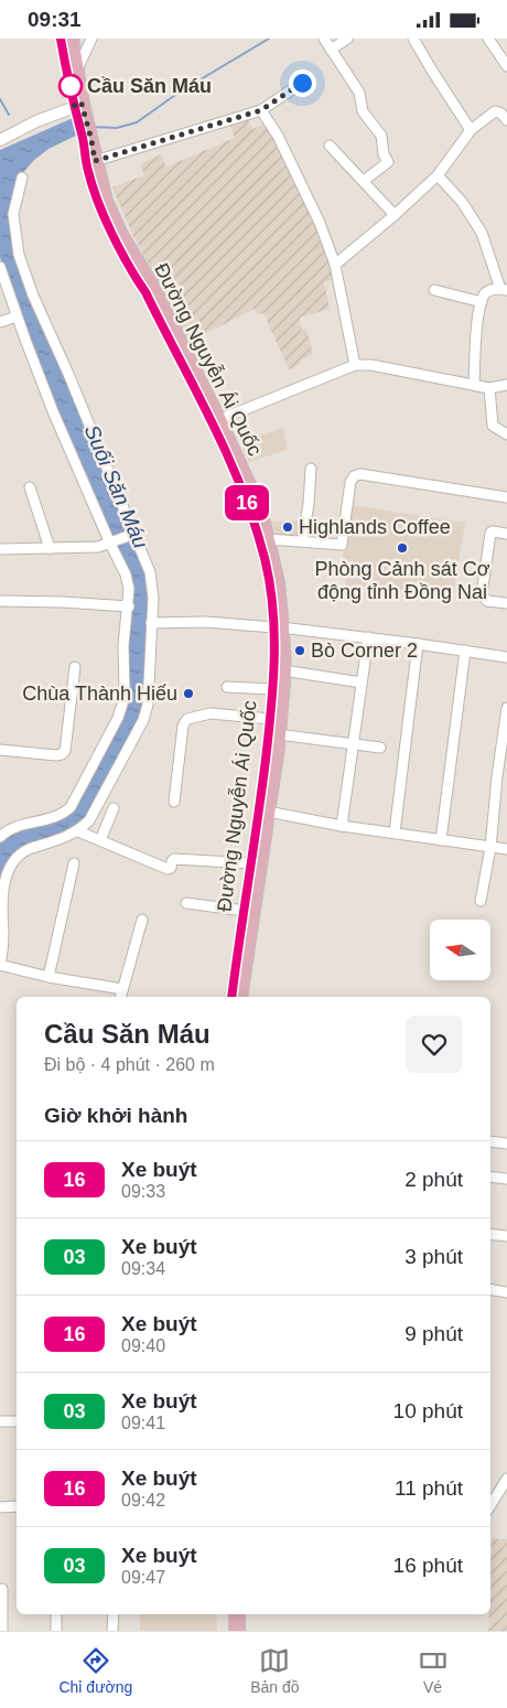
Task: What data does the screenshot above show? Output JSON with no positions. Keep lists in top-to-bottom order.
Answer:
{
  "streets": {
    "main road": ["Đường Nguyễn Ái Quốc"]
  },
  "water": ["Suối Săn Máu"],
  "places": [
    "Cầu Săn Máu",
    "Highlands Coffee",
    "Phòng Cảnh sát Cơ động tỉnh Đồng Nai",
    "Bò Corner 2",
    "Chùa Thành Hiếu"
  ],
  "lines": ["bus line 16"],
  "north": "left",
  "page": {
    "status": "09:31",
    "on_map": "16",
    "heading": [
      ["Cầu Săn Máu", "Đi bộ · 4 phút · 260 m"],
      "Giờ khởi hành"
    ],
    "list": [
      {
        "mark": "16",
        "name": "Xe buýt",
        "note": "09:33",
        "value": "2 phút"
      },
      {
        "mark": "03",
        "name": "Xe buýt",
        "note": "09:34",
        "value": "3 phút"
      },
      {
        "mark": "16",
        "name": "Xe buýt",
        "note": "09:40",
        "value": "9 phút"
      },
      {
        "mark": "03",
        "name": "Xe buýt",
        "note": "09:41",
        "value": "10 phút"
      },
      {
        "mark": "16",
        "name": "Xe buýt",
        "note": "09:42",
        "value": "11 phút"
      },
      {
        "mark": "03",
        "name": "Xe buýt",
        "note": "09:47",
        "value": "16 phút"
      }
    ],
    "tabs": ["Chỉ đường", "Bản đồ", "Vé"]
  }
}
